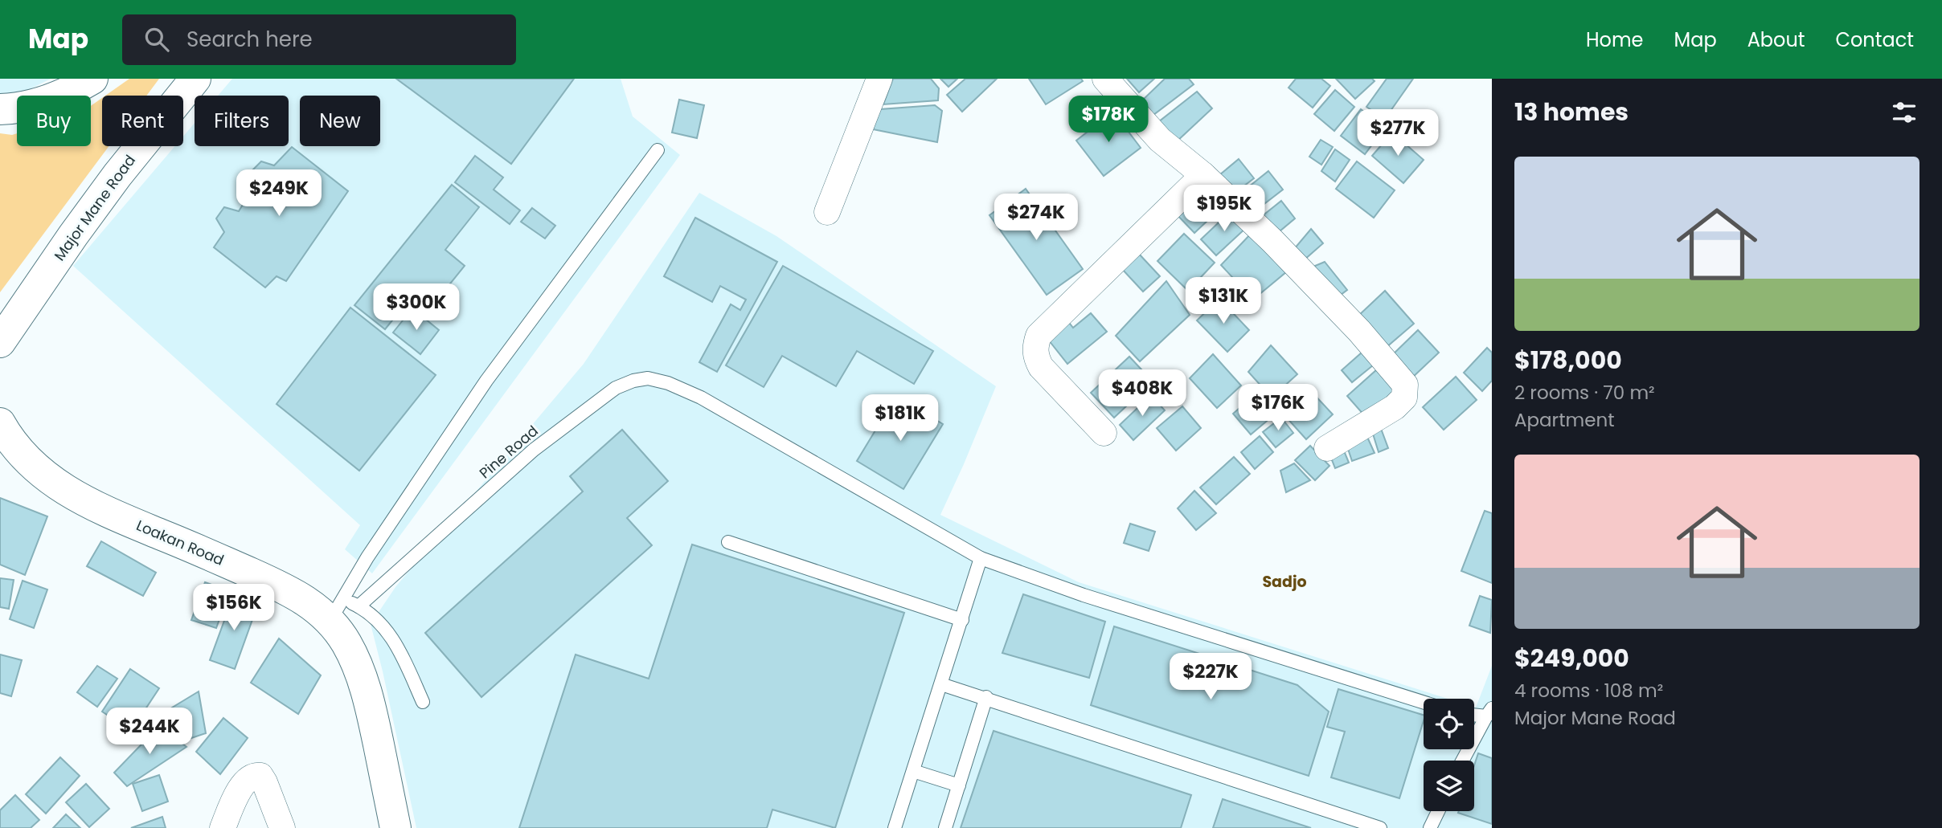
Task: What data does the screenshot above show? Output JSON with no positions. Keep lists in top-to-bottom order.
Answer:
{
  "streets": {
    "main road": ["Major Mane Road", "Loakan Road"],
    "lane": ["Pine Road"]
  },
  "districts": ["Sadjo"],
  "page": {
    "header": "Map",
    "search": "Search here",
    "nav": [
      "Home",
      "Map",
      "About",
      "Contact"
    ],
    "heading": "13 homes",
    "price": [
      "$178K",
      "$277K",
      "$249K",
      "$195K",
      "$274K",
      "$131K",
      "$300K",
      "$408K",
      "$176K",
      "$181K",
      "$156K",
      "$227K",
      "$244K"
    ],
    "chip": [
      "Buy",
      "Rent",
      "Filters",
      "New"
    ],
    "list": [
      {
        "name": "$178,000",
        "note": "2 rooms · 70 m² · Apartment"
      },
      {
        "name": "$249,000",
        "note": "4 rooms · 108 m² · Major Mane Road"
      }
    ]
  }
}
